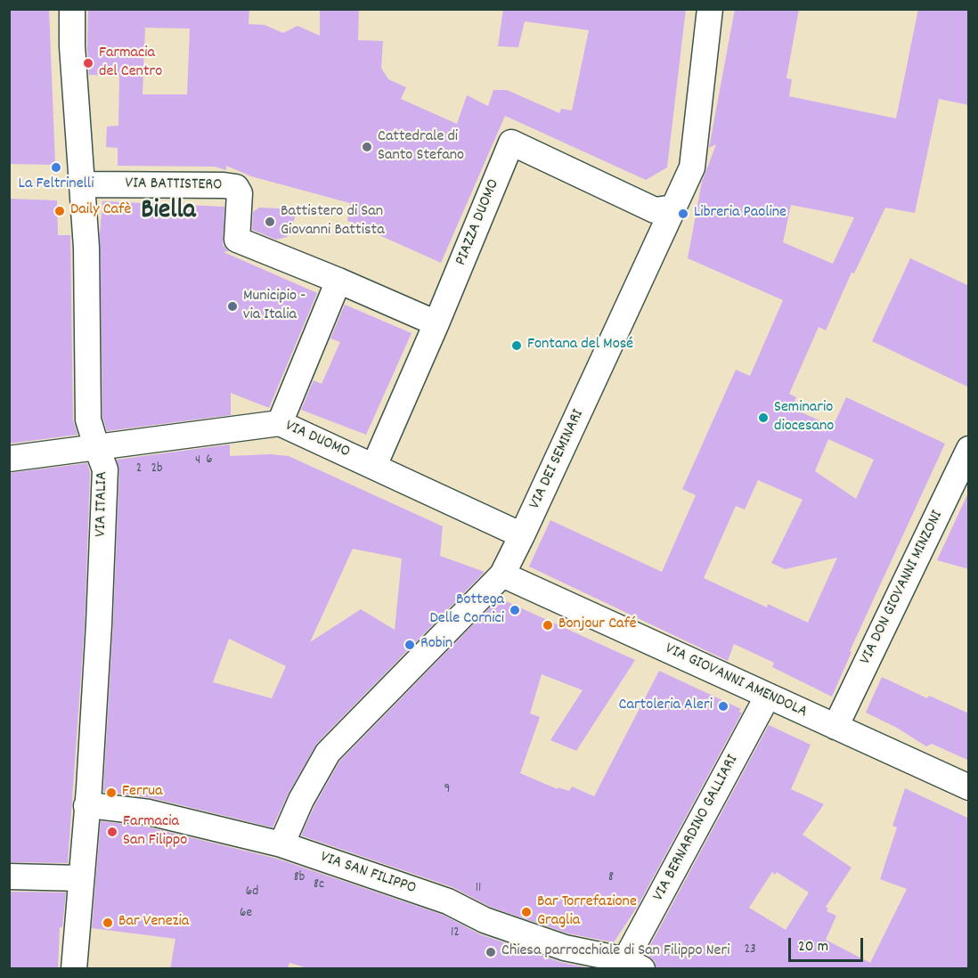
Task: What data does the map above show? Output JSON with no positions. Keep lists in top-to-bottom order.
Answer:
{
  "streets": {
    "street": [
      "VIA BATTISTERO",
      "PIAZZA DUOMO",
      "VIA DUOMO",
      "VIA DEI SEMINARI",
      "VIA ITALIA",
      "VIA DON GIOVANNI MINZONI",
      "VIA GIOVANNI AMENDOLA",
      "VIA BERNARDINO GALLIARI",
      "VIA SAN FILIPPO"
    ]
  },
  "crossings": [
    ["VIA BATTISTERO", "VIA ITALIA"],
    ["PIAZZA DUOMO", "VIA DUOMO"],
    ["PIAZZA DUOMO", "VIA DEI SEMINARI"],
    ["VIA DUOMO", "VIA DEI SEMINARI"],
    ["VIA DUOMO", "VIA ITALIA"],
    ["VIA DEI SEMINARI", "VIA GIOVANNI AMENDOLA"],
    ["VIA DEI SEMINARI", "VIA SAN FILIPPO"],
    ["VIA ITALIA", "VIA SAN FILIPPO"],
    ["VIA DON GIOVANNI MINZONI", "VIA GIOVANNI AMENDOLA"],
    ["VIA GIOVANNI AMENDOLA", "VIA BERNARDINO GALLIARI"],
    ["VIA BERNARDINO GALLIARI", "VIA SAN FILIPPO"]
  ],
  "districts": ["Biella"],
  "places": [
    "Farmacia del Centro",
    "Cattedrale di Santo Stefano",
    "La Feltrinelli",
    "Daily Cafè",
    "Libreria Paoline",
    "Battistero di San Giovanni Battista",
    "Municipio - via Italia",
    "Fontana del Mosé",
    "Seminario diocesano",
    "Bottega Delle Cornici",
    "Bonjour Café",
    "Robin",
    "Cartoleria Aleri",
    "Ferrua",
    "Farmacia San Filippo",
    "Bar Torrefazione Graglia",
    "Bar Venezia",
    "Chiesa parrocchiale di San Filippo Neri"
  ],
  "house_numbers": [
    "6",
    "4",
    "2",
    "2b",
    "9",
    "8b",
    "8",
    "8c",
    "11",
    "6d",
    "6e",
    "12",
    "23"
  ],
  "scale_bar": "20 m"
}
